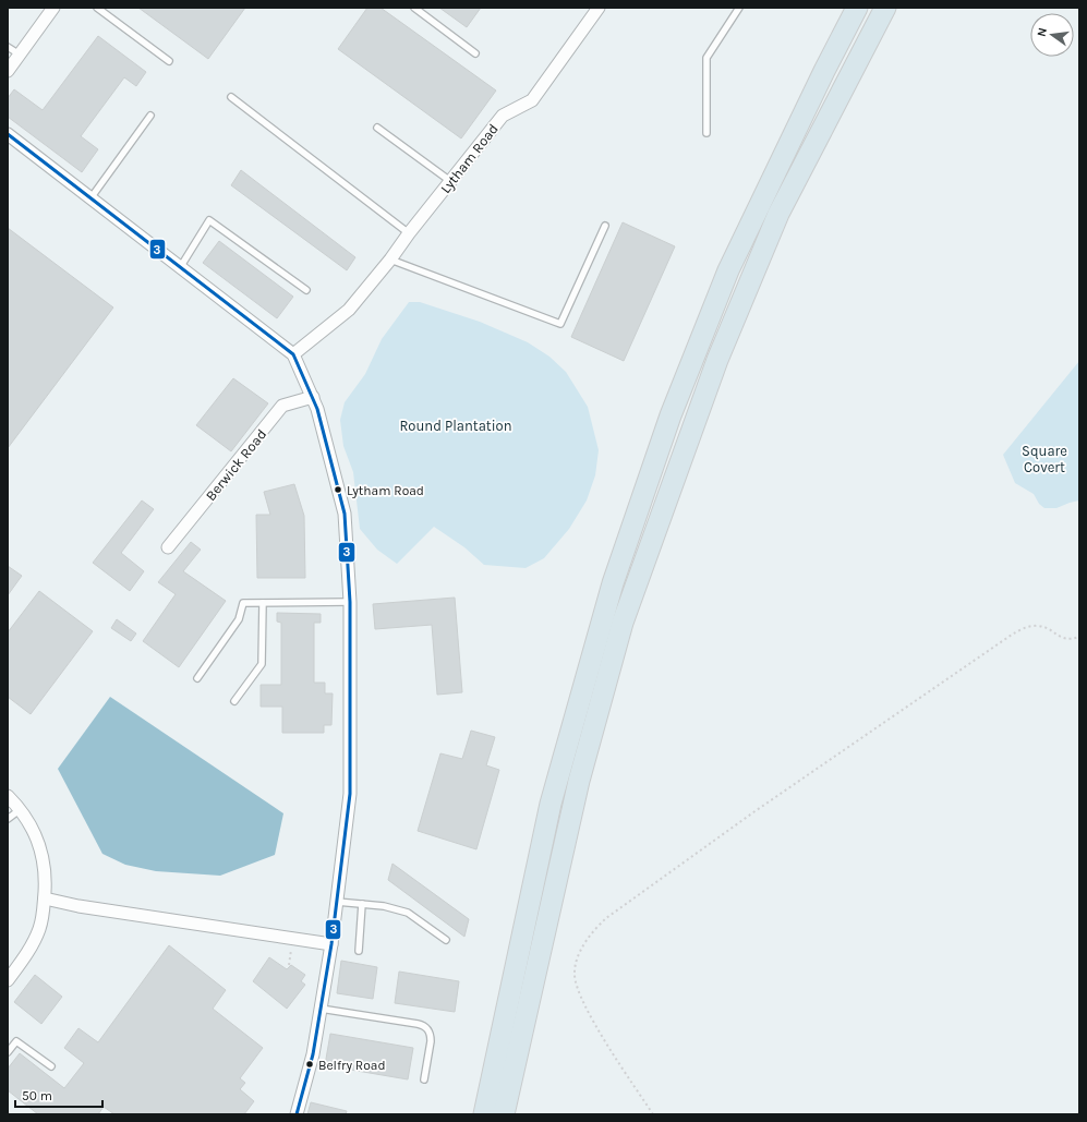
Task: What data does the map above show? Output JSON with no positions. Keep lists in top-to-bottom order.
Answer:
{
  "streets": {
    "street": ["Lytham Road", "Berwick Road"]
  },
  "parks": ["Round Plantation", "Square Covert"],
  "places": ["Lytham Road", "Belfry Road"],
  "lines": ["transit line 3"],
  "scale_bar": "50 m",
  "north": "left"
}
